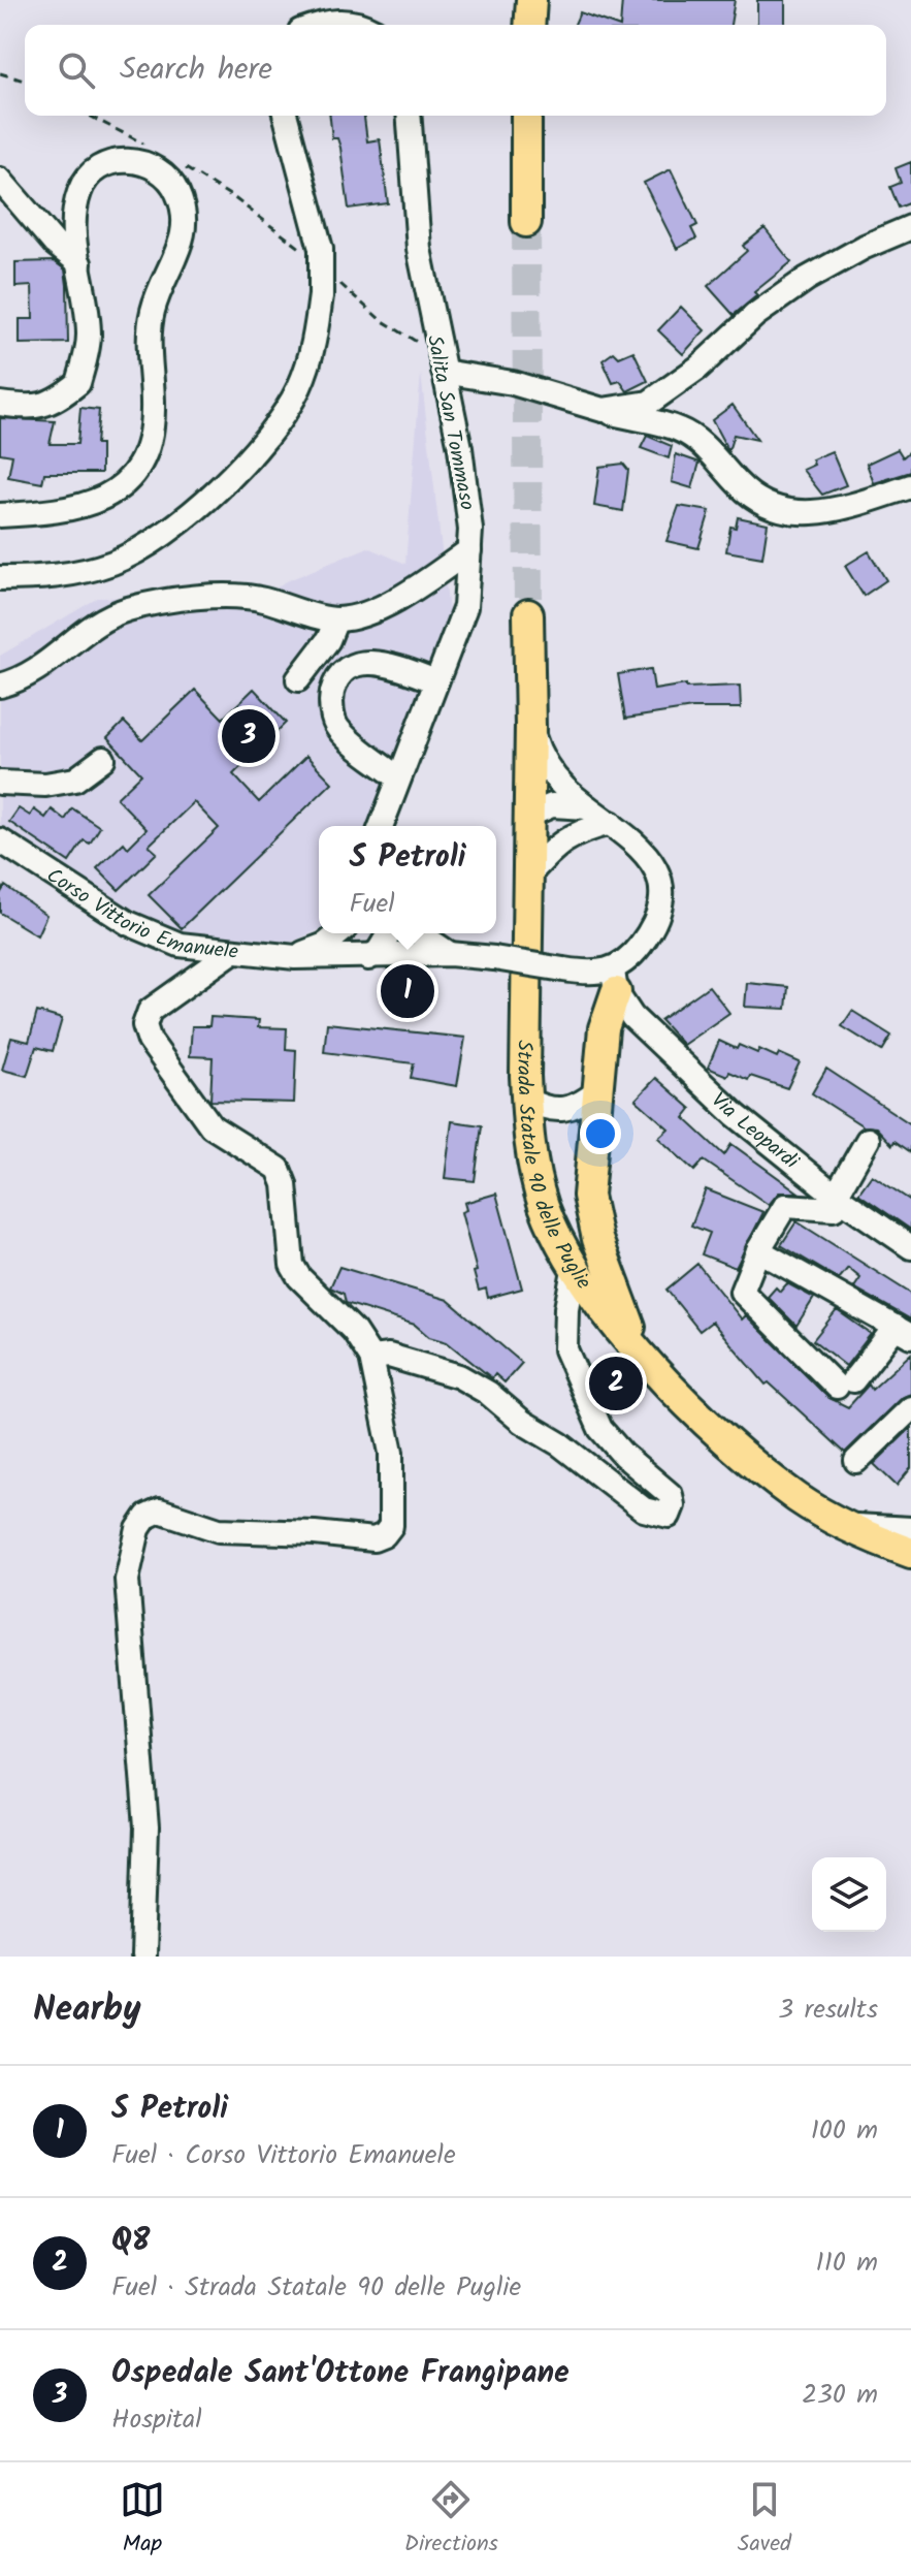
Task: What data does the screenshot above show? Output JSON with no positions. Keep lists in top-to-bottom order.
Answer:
{
  "streets": {
    "main road": ["Strada Statale 90 delle Puglie"],
    "street": ["Salita San Tommaso", "Corso Vittorio Emanuele", "Via Leopardi"]
  },
  "crossings": [
    ["Corso Vittorio Emanuele", "Via Leopardi"]
  ],
  "page": {
    "search": "Search here",
    "pins": ["3", "1", "2"],
    "popup": ["S Petroli", "Fuel"],
    "heading": ["Nearby", "3 results"],
    "list": [
      {
        "mark": "1",
        "name": "S Petroli",
        "note": "Fuel · Corso Vittorio Emanuele",
        "value": "100 m"
      },
      {
        "mark": "2",
        "name": "Q8",
        "note": "Fuel · Strada Statale 90 delle Puglie",
        "value": "110 m"
      },
      {
        "mark": "3",
        "name": "Ospedale Sant'Ottone Frangipane",
        "note": "Hospital",
        "value": "230 m"
      }
    ],
    "nav": ["Map", "Directions", "Saved"]
  }
}
